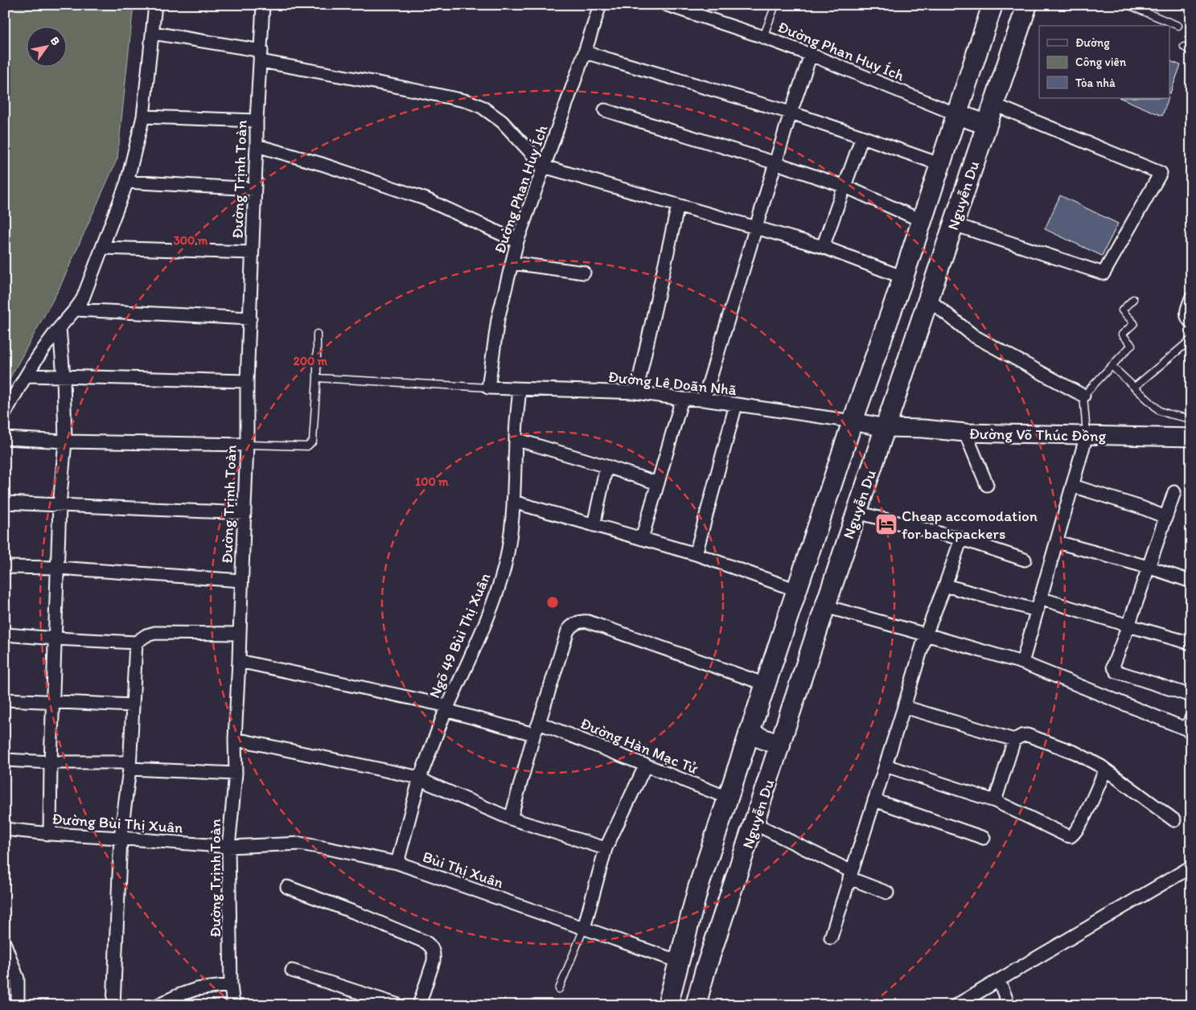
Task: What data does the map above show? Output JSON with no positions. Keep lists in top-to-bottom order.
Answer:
{
  "streets": {
    "main road": ["Nguyễn Du"],
    "street": [
      "Đường Phan Huy Ích",
      "Đường Trịnh Toàn",
      "Đường Lê Doãn Nhã",
      "Đường Võ Thúc Đồng",
      "Ngõ 49 Bùi Thị Xuân",
      "Đường Hàn Mạc Tử",
      "Đường Bùi Thị Xuân",
      "Bùi Thị Xuân"
    ]
  },
  "crossings": [
    ["Đường Phan Huy Ích", "Nguyễn Du"],
    ["Đường Phan Huy Ích", "Đường Lê Doãn Nhã"],
    ["Đường Trịnh Toàn", "Đường Bùi Thị Xuân"],
    ["Đường Trịnh Toàn", "Bùi Thị Xuân"],
    ["Nguyễn Du", "Đường Lê Doãn Nhã"],
    ["Nguyễn Du", "Đường Võ Thúc Đồng"],
    ["Nguyễn Du", "Đường Hàn Mạc Tử"],
    ["Nguyễn Du", "Bùi Thị Xuân"],
    ["Đường Lê Doãn Nhã", "Đường Võ Thúc Đồng"],
    ["Đường Lê Doãn Nhã", "Ngõ 49 Bùi Thị Xuân"],
    ["Ngõ 49 Bùi Thị Xuân", "Bùi Thị Xuân"],
    ["Đường Bùi Thị Xuân", "Bùi Thị Xuân"]
  ],
  "places": {
    "hotel": ["Cheap accomodation for backpackers"]
  },
  "legend": ["Đường", "Công viên", "Tòa nhà"],
  "north": "top right",
  "rings": ["300 m", "200 m", "100 m"]
}
